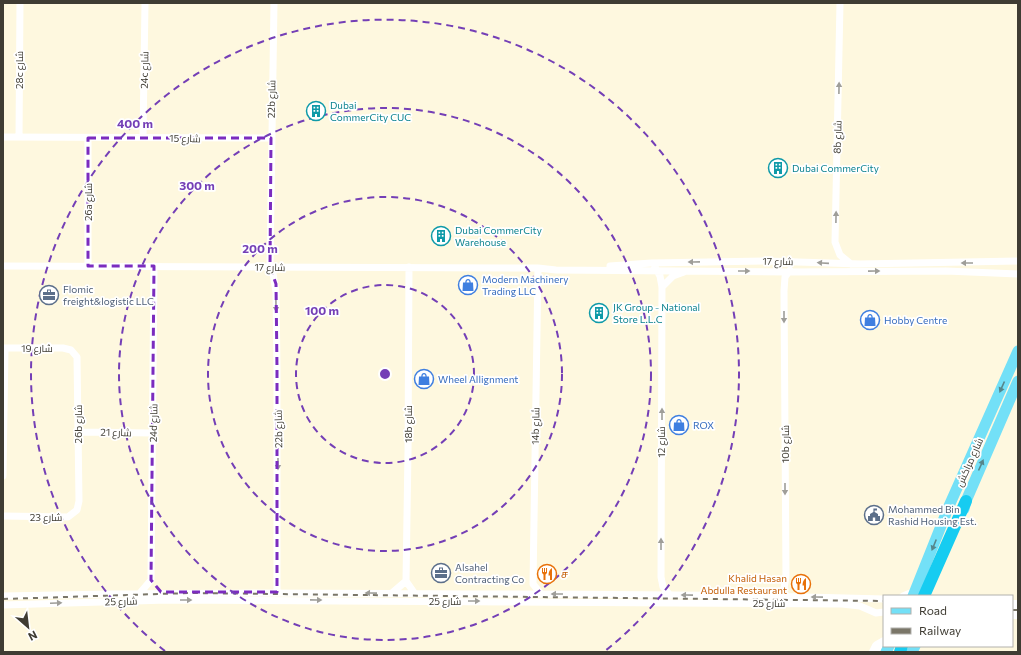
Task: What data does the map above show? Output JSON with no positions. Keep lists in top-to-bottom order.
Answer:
{
  "streets": {
    "main road": ["شارع مراكش"],
    "street": [
      "28c شارع",
      "24c شارع",
      "22b شارع",
      "8b شارع",
      "شارع 15",
      "26a شارع",
      "شارع 17",
      "شارع 19",
      "24d شارع",
      "26b شارع",
      "18b شارع",
      "14b شارع",
      "شارع 21",
      "شارع 12",
      "10b شارع",
      "شارع 23",
      "شارع 25"
    ]
  },
  "crossings": [
    ["28c شارع", "شارع 15"],
    ["24c شارع", "شارع 15"],
    ["22b شارع", "شارع 15"],
    ["22b شارع", "شارع 17"],
    ["22b شارع", "شارع 25"],
    ["8b شارع", "شارع 17"],
    ["شارع 15", "26a شارع"],
    ["26a شارع", "شارع 17"],
    ["شارع 17", "24d شارع"],
    ["شارع 17", "18b شارع"],
    ["شارع 17", "14b شارع"],
    ["شارع 17", "شارع 12"],
    ["شارع 17", "10b شارع"],
    ["شارع 19", "26b شارع"],
    ["24d شارع", "شارع 21"],
    ["26b شارع", "شارع 21"],
    ["26b شارع", "شارع 23"],
    ["شارع 12", "شارع 25"],
    ["10b شارع", "شارع 25"]
  ],
  "one_way": [
    "22b شارع",
    "8b شارع",
    "شارع 12",
    "10b شارع"
  ],
  "places": {
    "building": [
      "Dubai CommerCity CUC",
      "Dubai CommerCity",
      "Dubai CommerCity Warehouse",
      "JK Group - National Store L.L.C"
    ],
    "shop": [
      "Modern Machinery Trading LLC",
      "Hobby Centre",
      "Wheel Allignment",
      "ROX"
    ],
    "office": ["Flomic freight&logistic LLC", "Alsahel Contracting Co"],
    "public building": ["Mohammed Bin Rashid Housing Est."],
    "restaurant": ["ச", "Khalid Hasan Abdulla Restaurant"]
  },
  "legend": ["Road", "Railway"],
  "north": "bottom right",
  "rings": [
    "400 m",
    "300 m",
    "200 m",
    "100 m"
  ]
}
